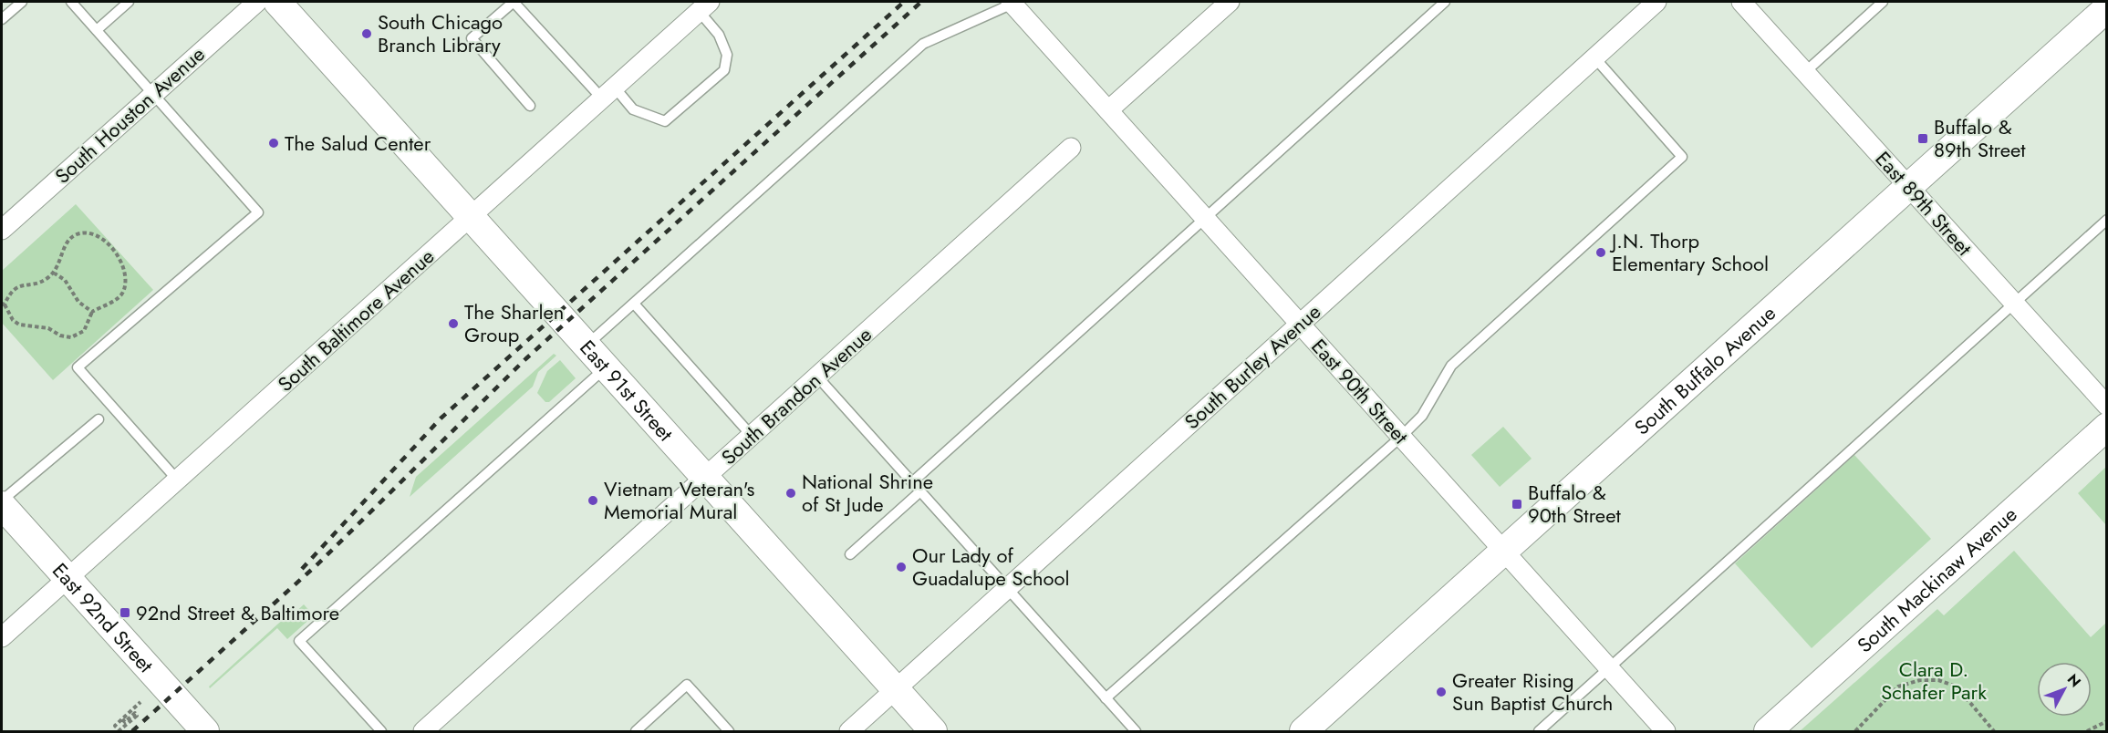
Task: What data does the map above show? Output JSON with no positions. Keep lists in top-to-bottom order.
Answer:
{
  "streets": {
    "street": [
      "South Houston Avenue",
      "East 89th Street",
      "South Baltimore Avenue",
      "South Burley Avenue",
      "South Buffalo Avenue",
      "East 91st Street",
      "East 90th Street",
      "South Brandon Avenue",
      "South Mackinaw Avenue",
      "East 92nd Street"
    ]
  },
  "crossings": [
    ["East 89th Street", "South Buffalo Avenue"],
    ["South Baltimore Avenue", "East 91st Street"],
    ["South Baltimore Avenue", "East 92nd Street"],
    ["South Burley Avenue", "East 91st Street"],
    ["South Burley Avenue", "East 90th Street"],
    ["South Buffalo Avenue", "East 90th Street"],
    ["East 91st Street", "South Brandon Avenue"]
  ],
  "parks": ["Clara D. Schafer Park"],
  "places": {
    "other": [
      "South Chicago Branch Library",
      "The Salud Center",
      "J.N. Thorp Elementary School",
      "The Sharlen Group",
      "National Shrine of St Jude",
      "Vietnam Veteran's Memorial Mural",
      "Our Lady of Guadalupe School",
      "Greater Rising Sun Baptist Church"
    ],
    "transit": ["Buffalo & 89th Street", "Buffalo & 90th Street", "92nd Street & Baltimore"]
  },
  "north": "top right"
}
